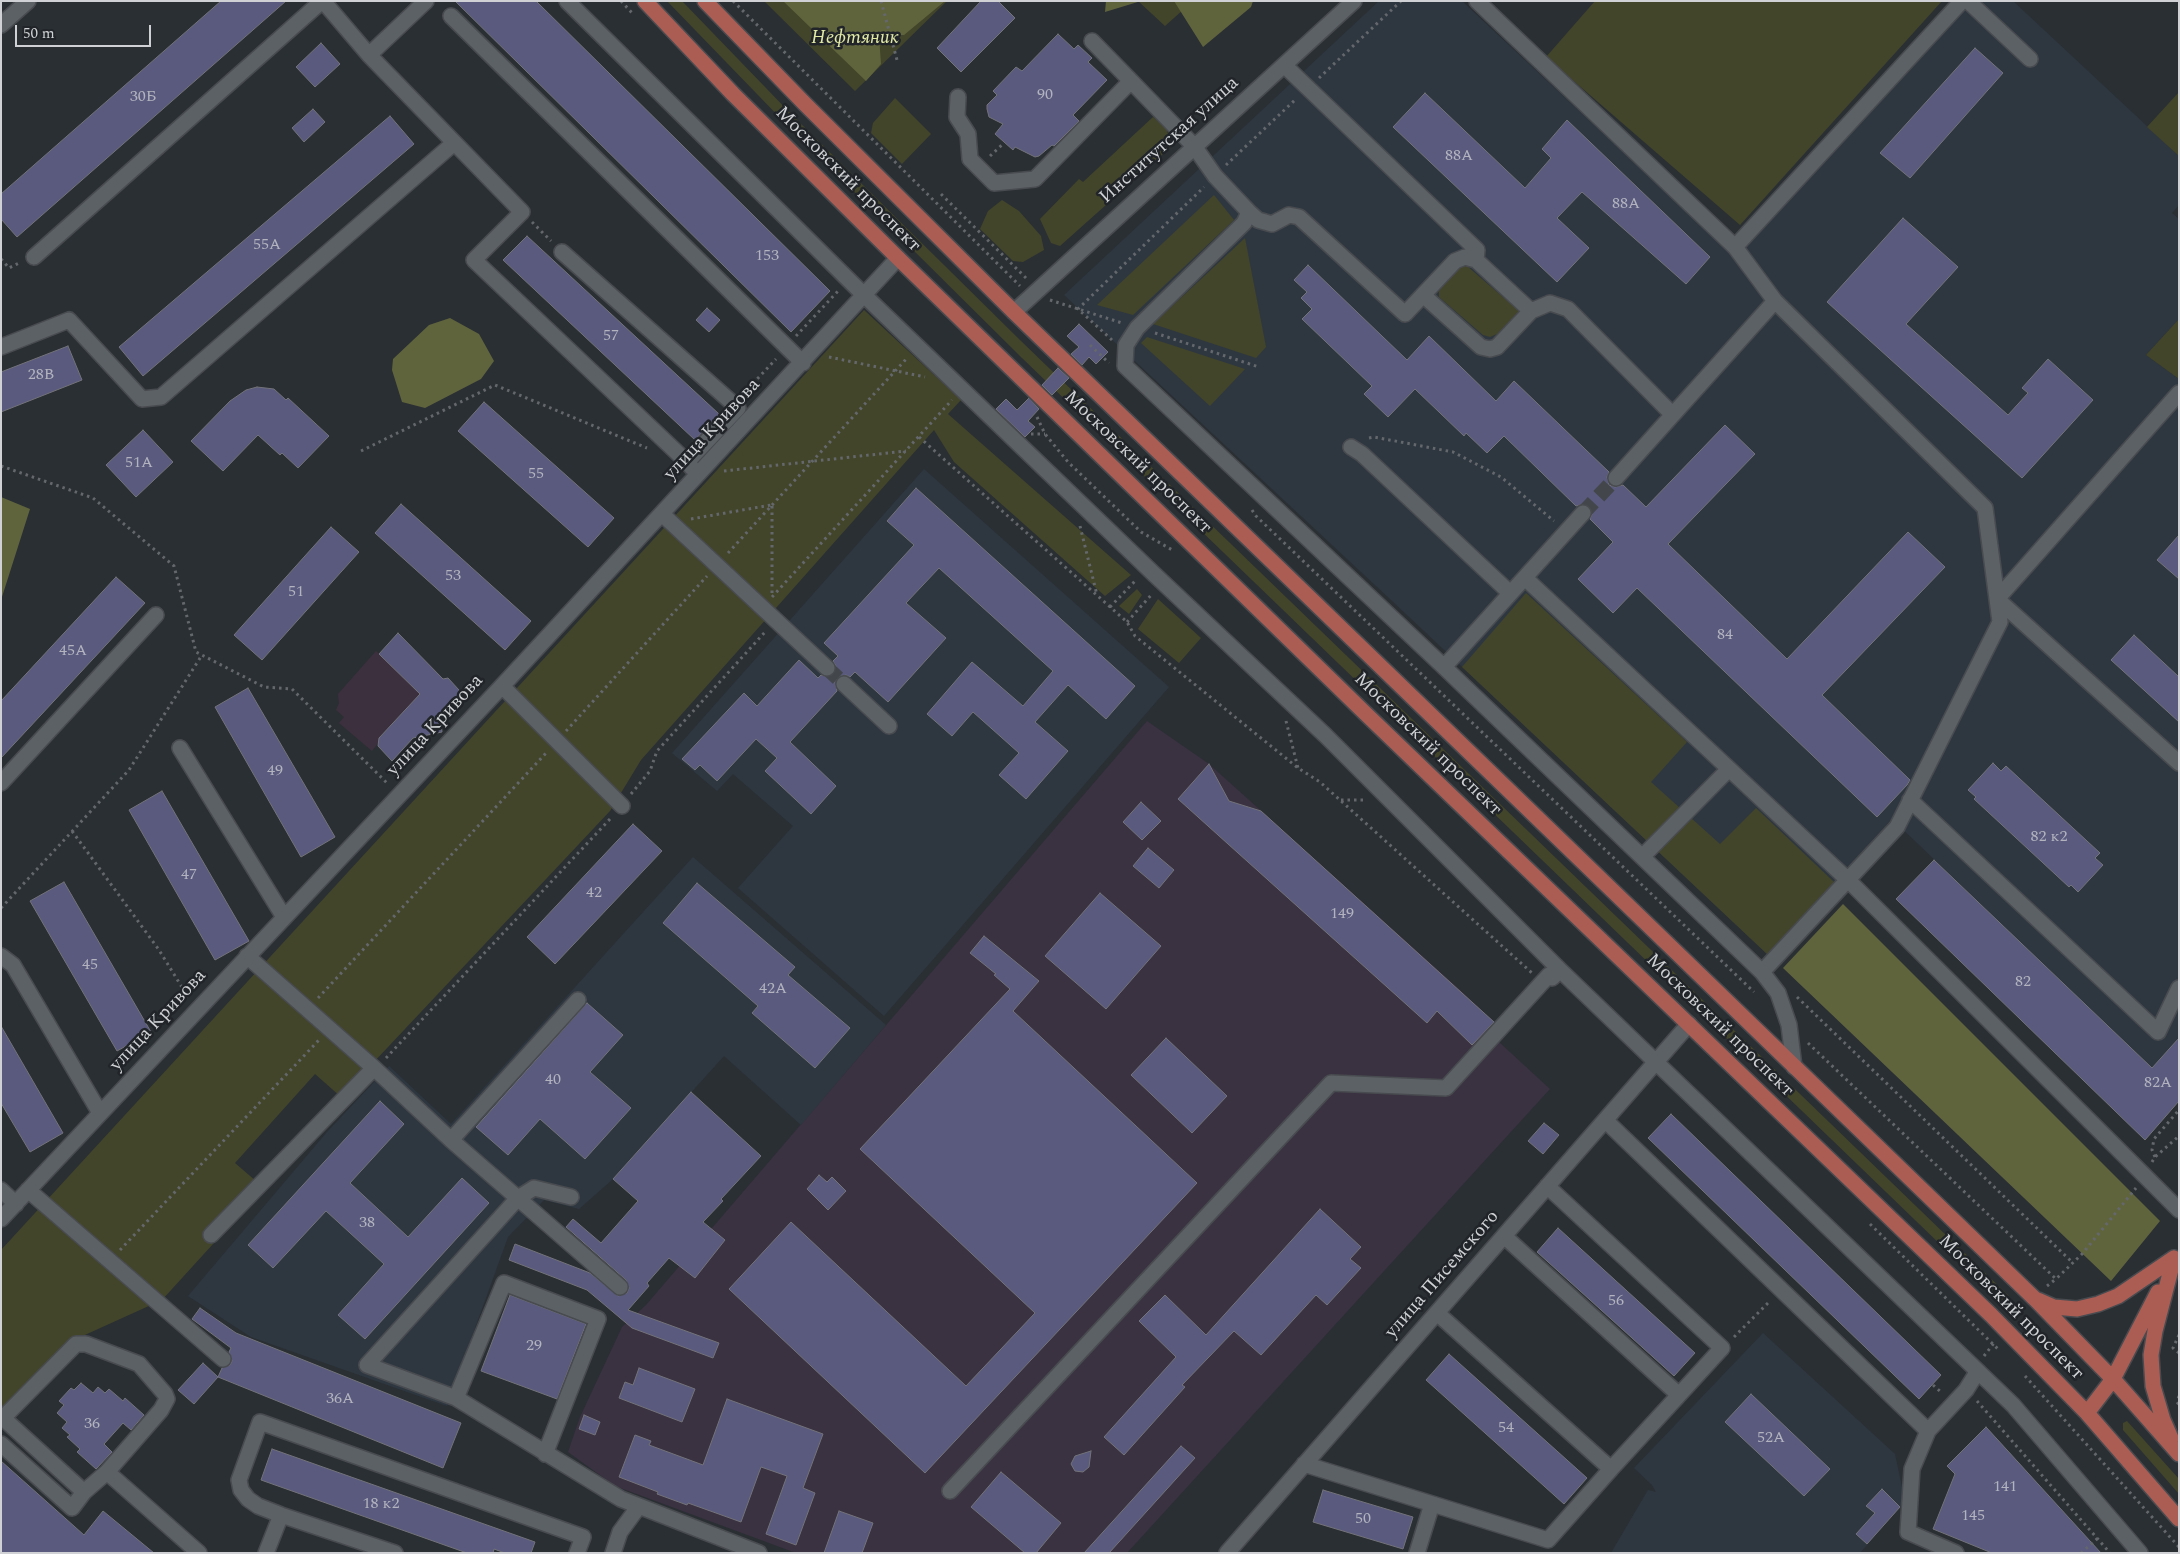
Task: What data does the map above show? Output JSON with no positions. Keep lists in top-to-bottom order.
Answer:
{
  "streets": {
    "main road": ["Московский проспект"],
    "street": ["Институтская улица", "улица Кривова", "улица Писемского"]
  },
  "crossings": [
    ["Институтская улица", "Московский проспект"],
    ["Московский проспект", "улица Кривова"],
    ["Московский проспект", "улица Писемского"]
  ],
  "parks": ["Нефтяник"],
  "house_numbers": [
    "90",
    "30Б",
    "88А",
    "88А",
    "55А",
    "153",
    "57",
    "28В",
    "51А",
    "55",
    "53",
    "51",
    "84",
    "45А",
    "49",
    "82 к2",
    "47",
    "42",
    "149",
    "45",
    "82",
    "42А",
    "40",
    "82А",
    "38",
    "56",
    "29",
    "36А",
    "36",
    "54",
    "52А",
    "141",
    "18 к2",
    "145",
    "50"
  ],
  "scale_bar": "50 m"
}
